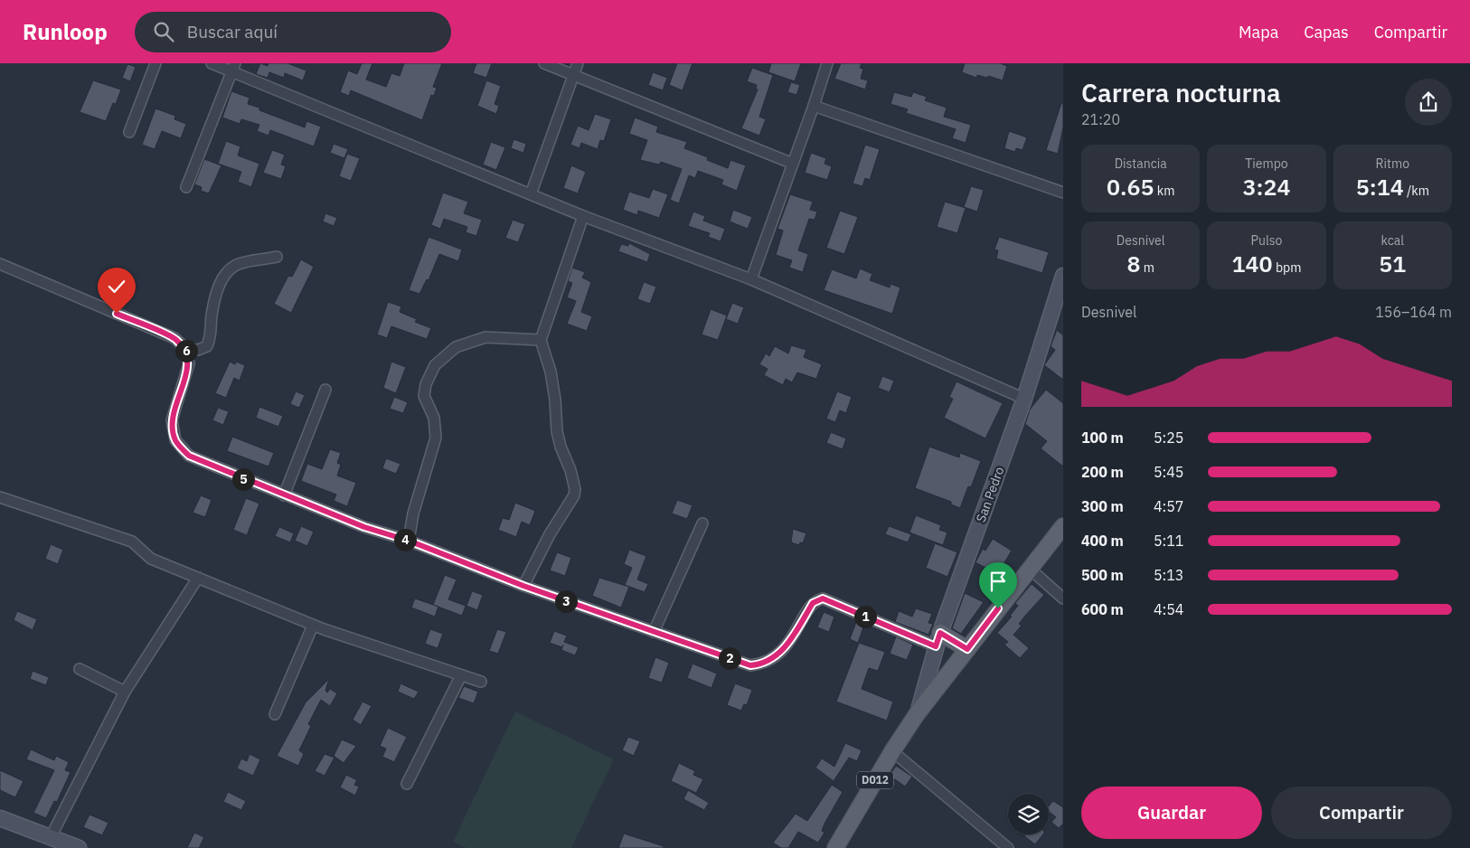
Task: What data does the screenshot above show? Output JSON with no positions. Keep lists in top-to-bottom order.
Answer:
{
  "streets": {
    "main road": ["San Pedro", "D012"]
  },
  "crossings": [
    ["San Pedro", "D012"]
  ],
  "page": {
    "header": "Runloop",
    "search": "Buscar aquí",
    "nav": ["Mapa", "Capas", "Compartir"],
    "heading": ["Carrera nocturna", "21:20"],
    "stats": [
      ["Distancia", "0.65 km"],
      ["Tiempo", "3:24"],
      ["Ritmo", "5:14 /km"],
      ["Desnivel", "8 m"],
      ["Pulso", "140 bpm"],
      ["kcal", "51"]
    ],
    "chart": ["Desnivel", "156–164 m"],
    "pins": [
      "6",
      "5",
      "4",
      "3",
      "1",
      "2"
    ],
    "list": [
      {
        "name": "100 m",
        "note": "5:25"
      },
      {
        "name": "200 m",
        "note": "5:45"
      },
      {
        "name": "300 m",
        "note": "4:57"
      },
      {
        "name": "400 m",
        "note": "5:11"
      },
      {
        "name": "500 m",
        "note": "5:13"
      },
      {
        "name": "600 m",
        "note": "4:54"
      }
    ],
    "buttons": ["Guardar", "Compartir"]
  }
}
